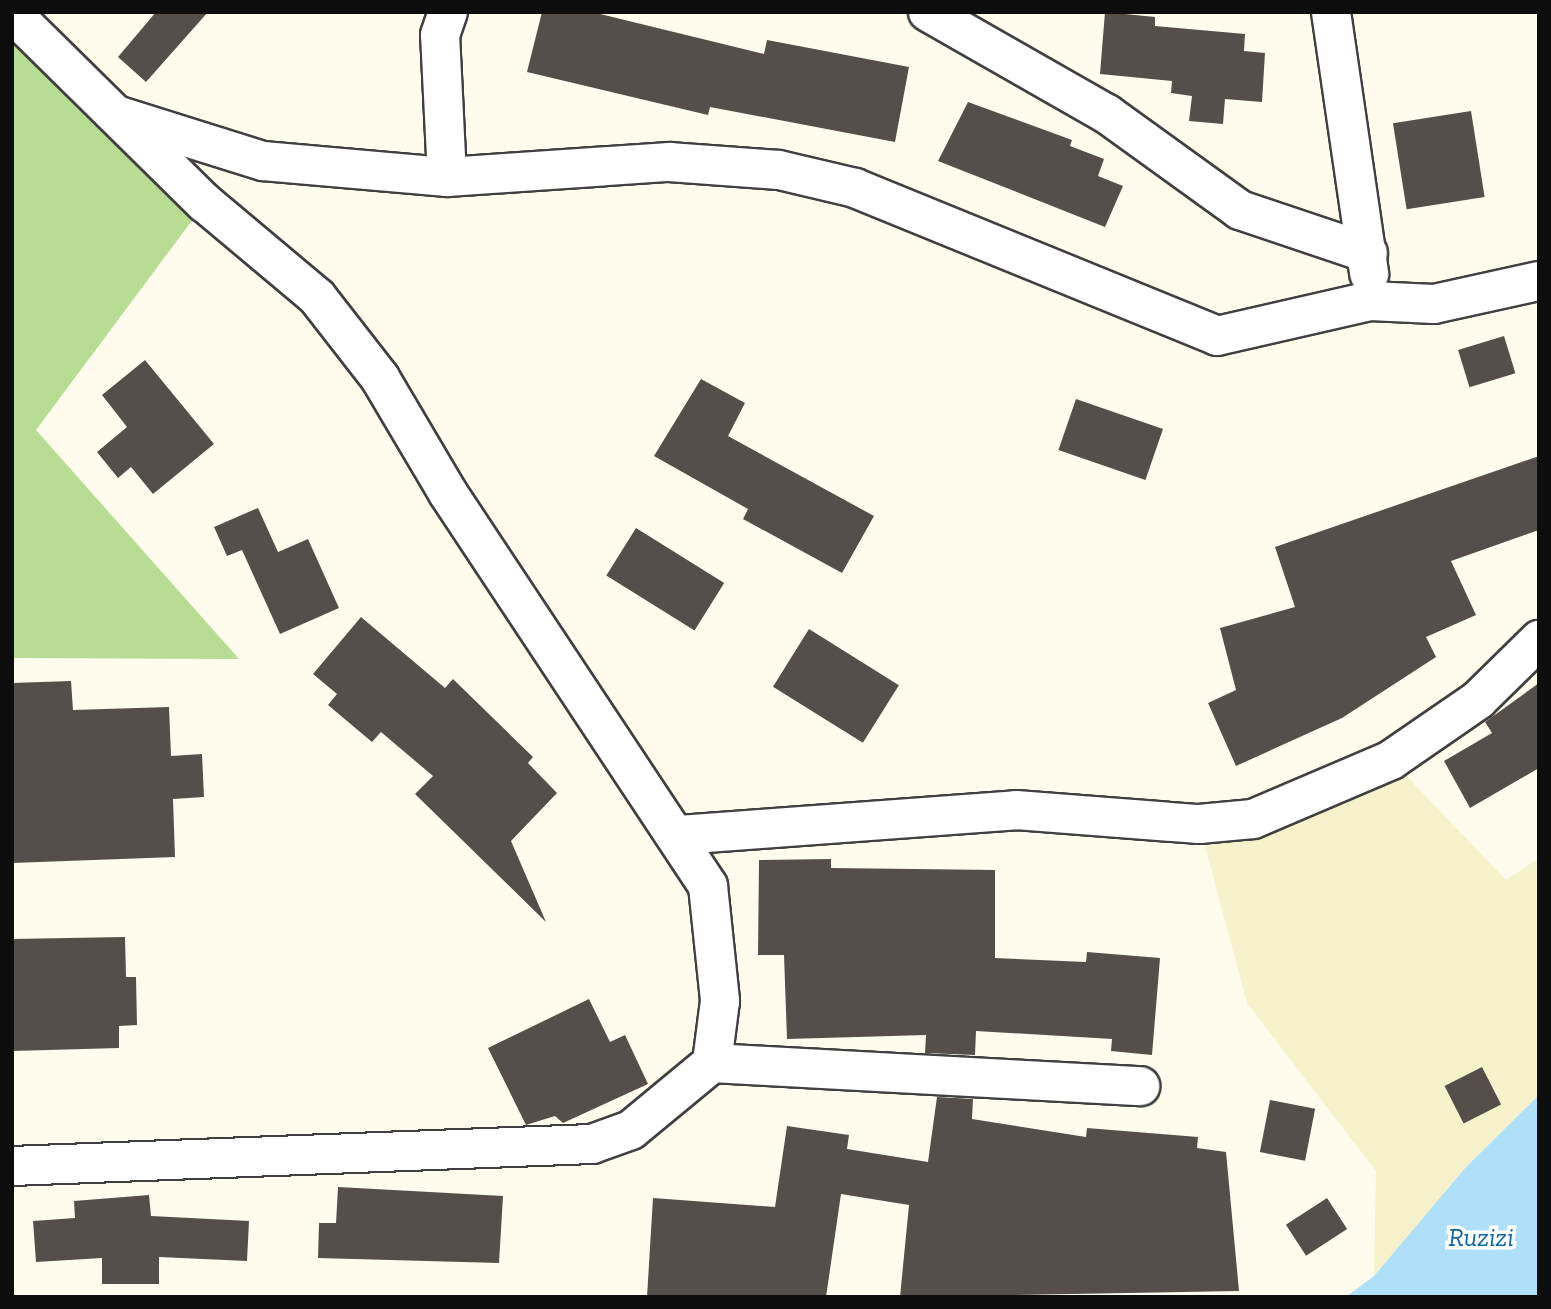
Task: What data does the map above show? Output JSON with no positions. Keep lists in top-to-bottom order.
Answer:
{
  "water": ["Ruzizi"]
}
